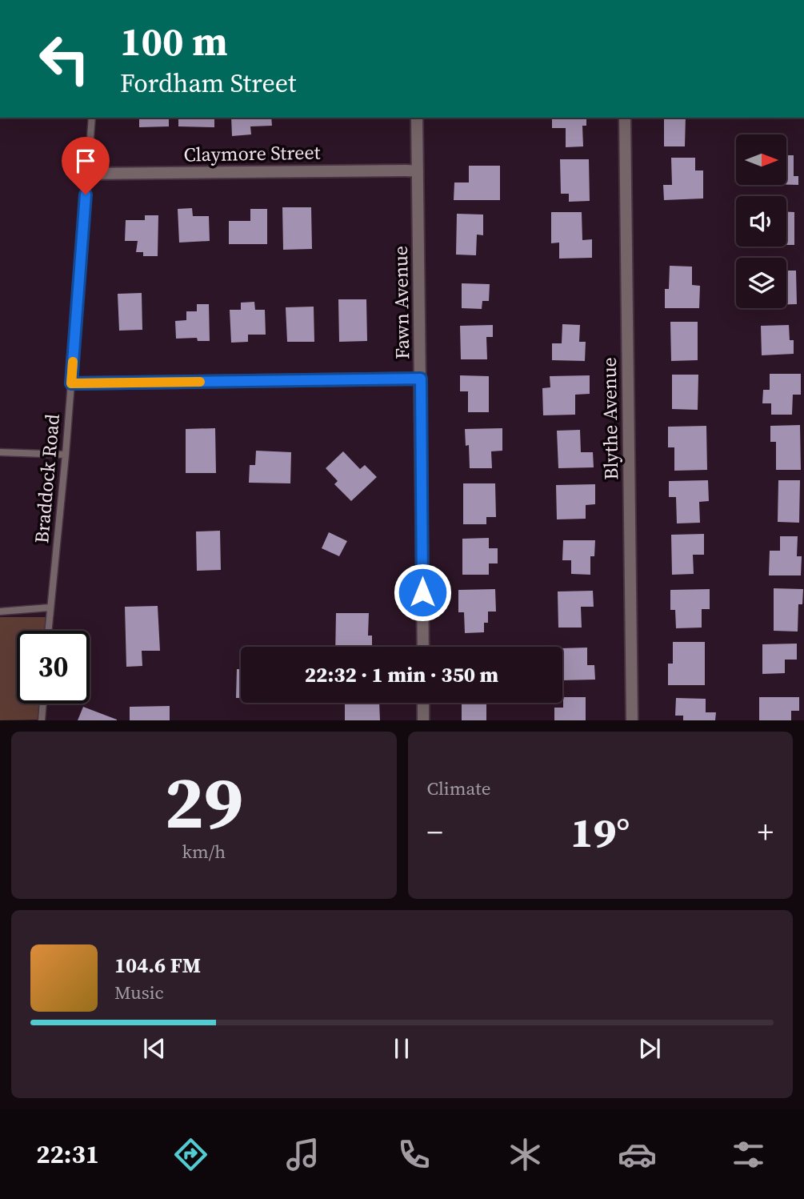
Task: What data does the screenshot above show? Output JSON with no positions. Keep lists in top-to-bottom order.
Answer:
{
  "streets": {
    "street": ["Claymore Street", "Fawn Avenue", "Blythe Avenue"],
    "lane": ["Braddock Road"]
  },
  "crossings": [
    ["Claymore Street", "Fawn Avenue"],
    ["Claymore Street", "Braddock Road"]
  ],
  "north": "right",
  "page": {
    "turn": ["100 m", "Fordham Street"],
    "limit": "30",
    "trip": "22:32 · 1 min · 350 m",
    "tile": [
      ["29", "km/h"],
      "Climate"
    ],
    "heat": ["−", "19°", "+"],
    "song": ["104.6 FM", "Music"],
    "tabs": "22:31"
  }
}
